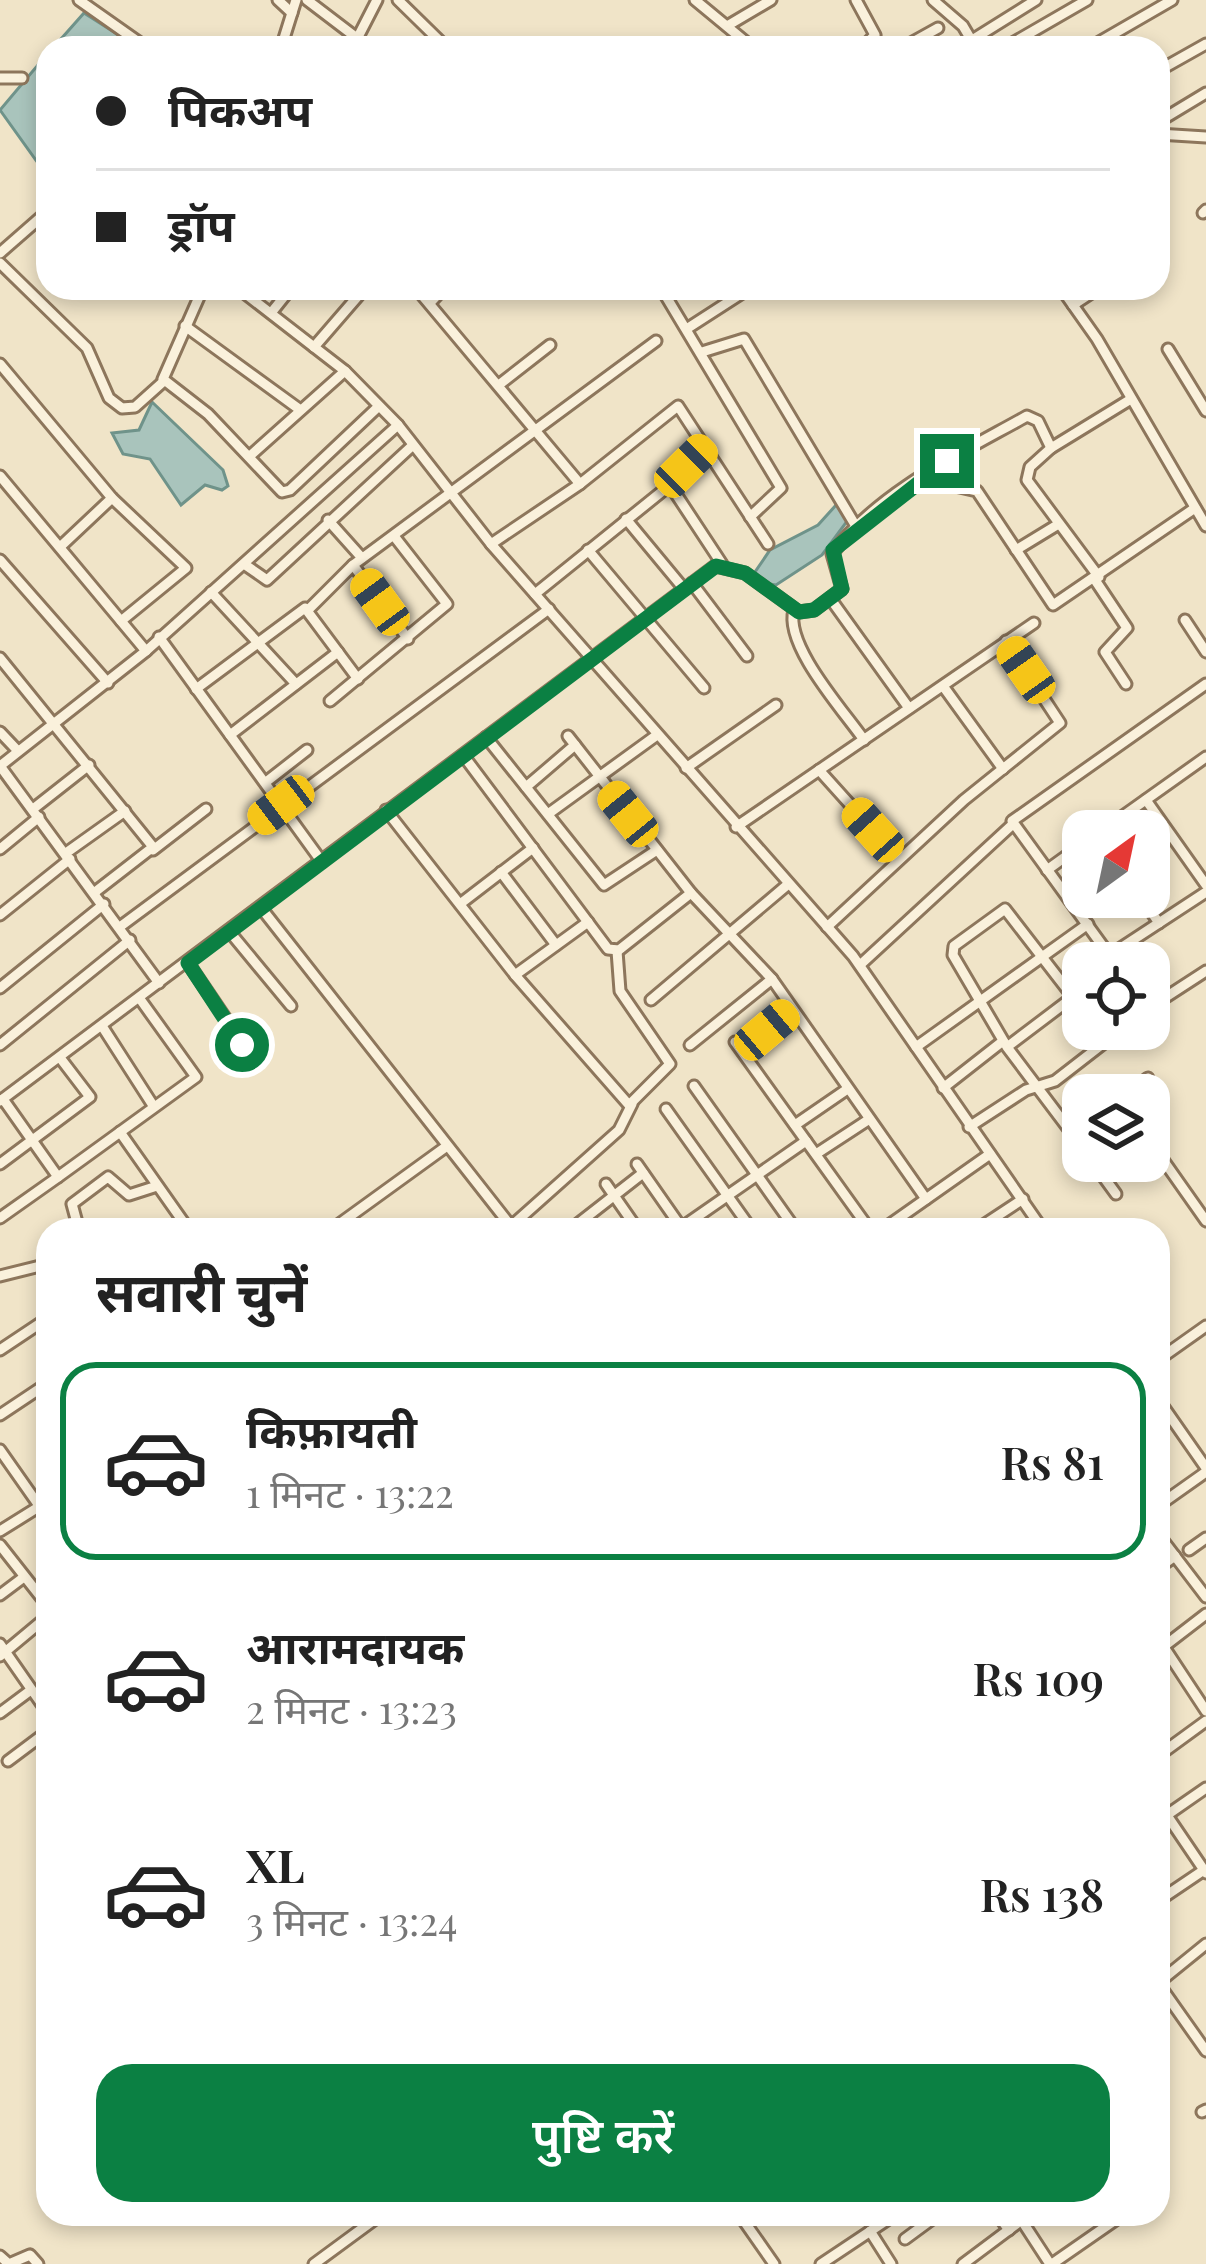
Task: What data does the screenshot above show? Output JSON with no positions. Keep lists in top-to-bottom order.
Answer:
{
  "north": "top right",
  "page": {
    "banner": ["पिकअप", "ड्रॉप"],
    "heading": "सवारी चुनें",
    "list": [
      {
        "name": "किफ़ायती",
        "note": "1 मिनट · 13:22",
        "value": "Rs 81"
      },
      {
        "name": "आरामदायक",
        "note": "2 मिनट · 13:23",
        "value": "Rs 109"
      },
      {
        "name": "XL",
        "note": "3 मिनट · 13:24",
        "value": "Rs 138"
      }
    ],
    "buttons": "पुष्टि करें"
  }
}
